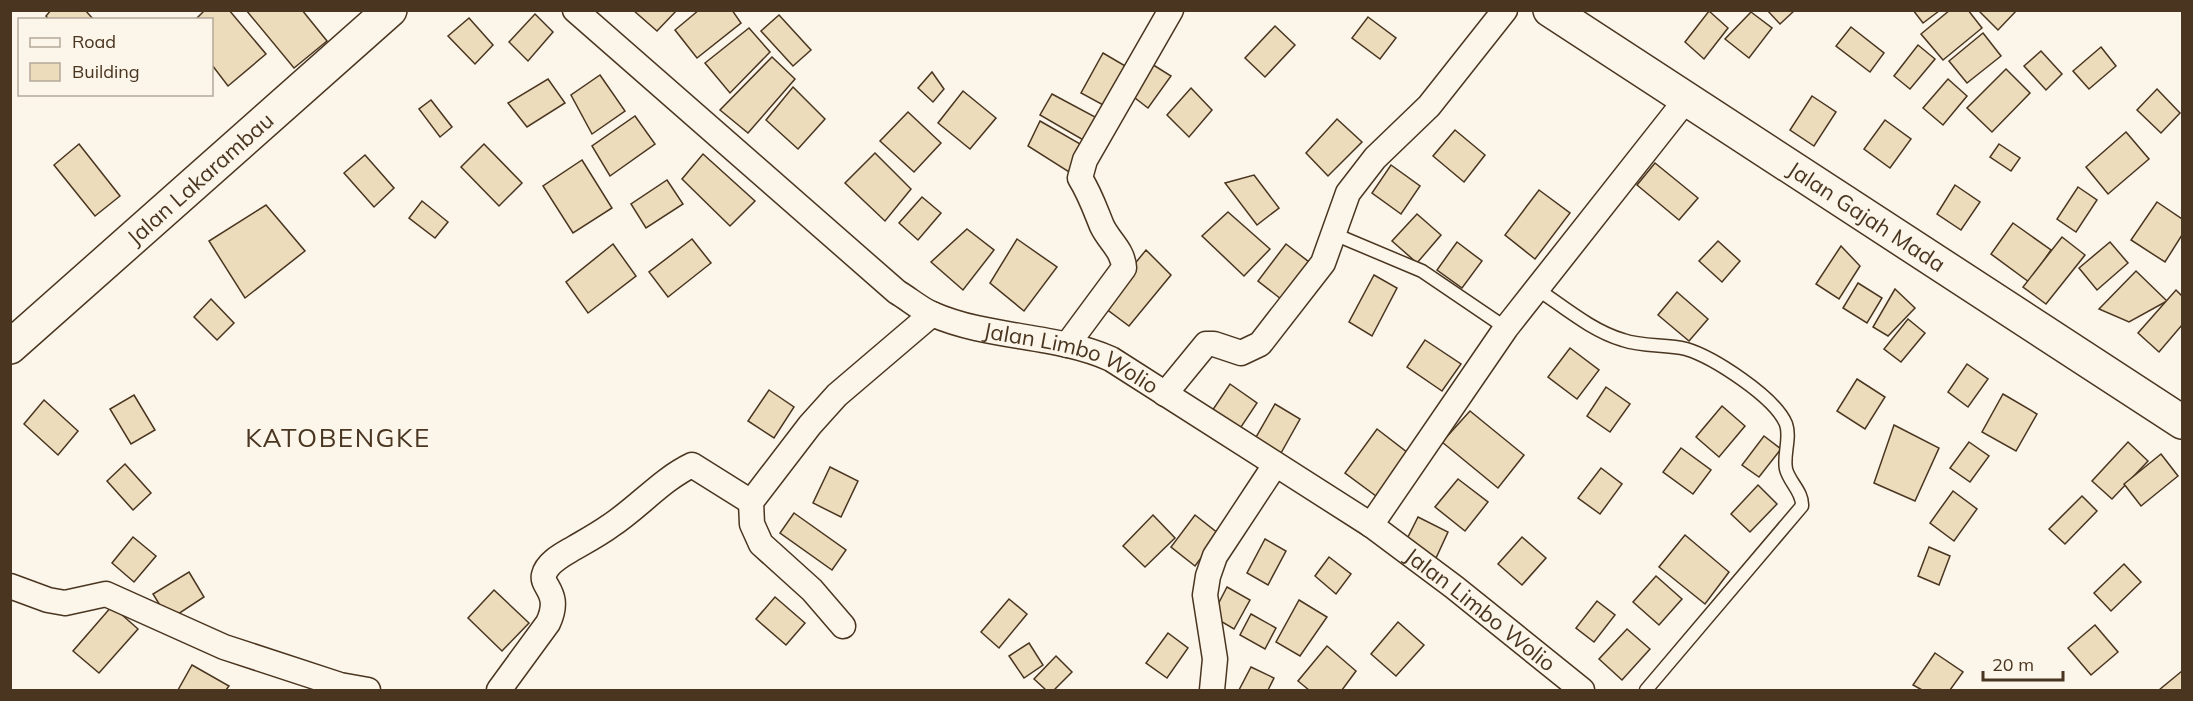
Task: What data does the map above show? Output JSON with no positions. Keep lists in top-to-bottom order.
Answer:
{
  "streets": {
    "main road": ["Jalan Lakarambau", "Jalan Gajah Mada"],
    "street": ["Jalan Limbo Wolio"]
  },
  "districts": ["KATOBENGKE"],
  "legend": ["Road", "Building"],
  "scale_bar": "20 m"
}
